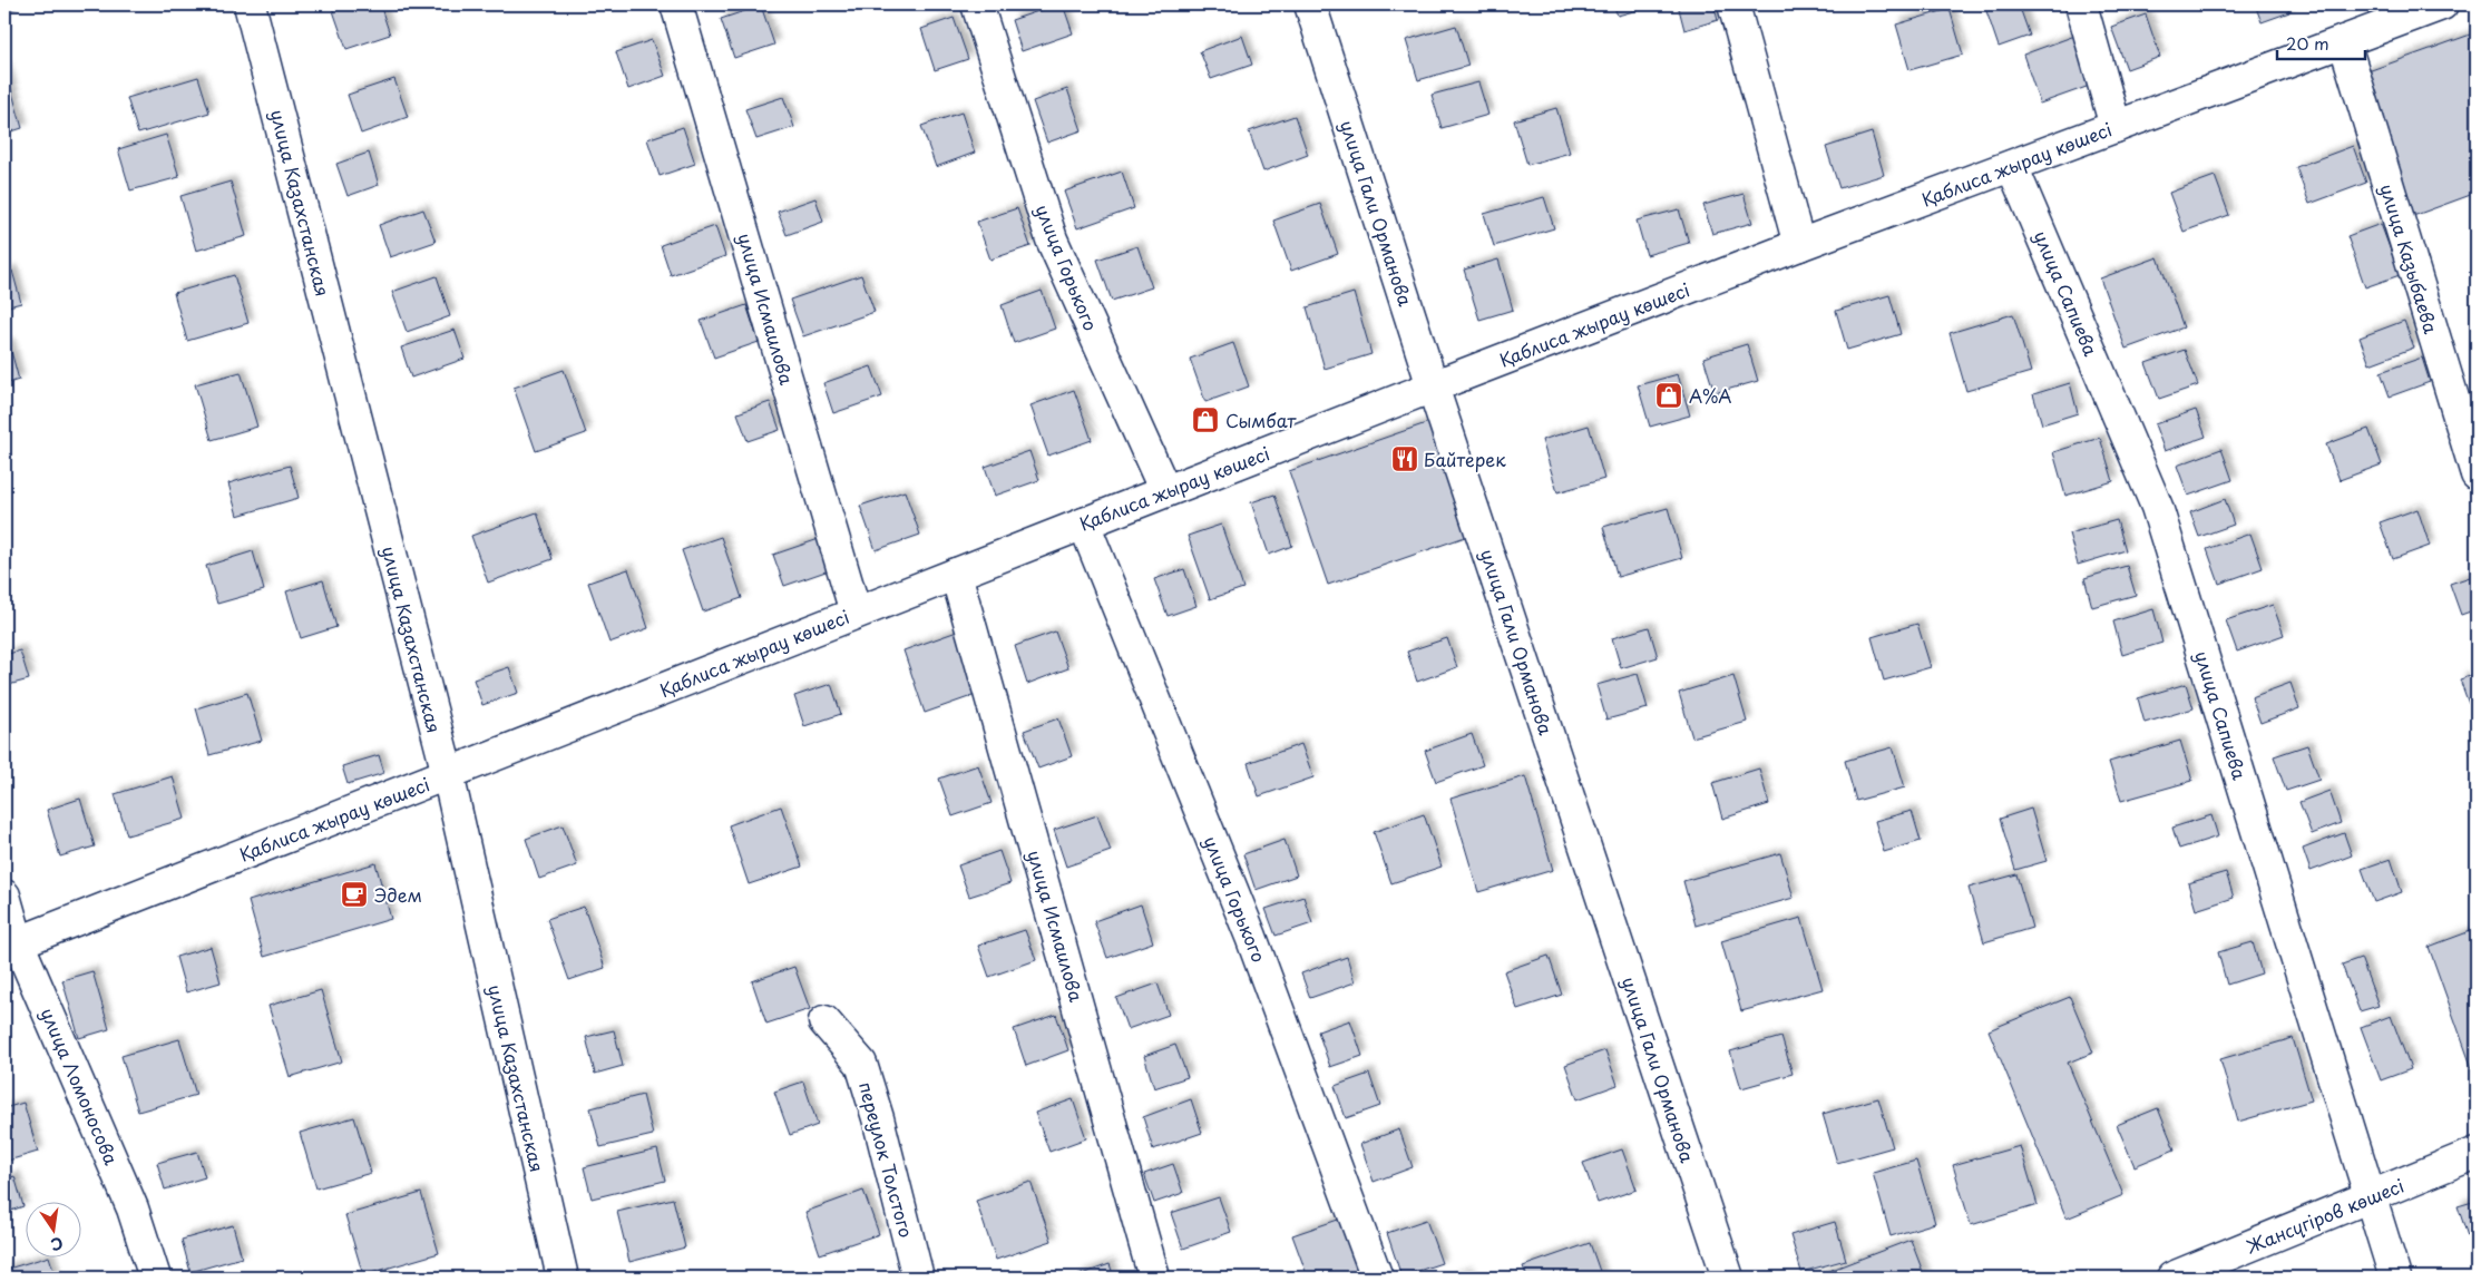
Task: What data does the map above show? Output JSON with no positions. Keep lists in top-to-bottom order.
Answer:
{
  "streets": {
    "street": [
      "Қаблиса жырау көшесі",
      "улица Казахстанская",
      "улица Гали Орманова",
      "улица Казыбаева",
      "улица Горького",
      "улица Сапиева",
      "улица Исмаилова",
      "улица Ломоносова",
      "переулок Толстого",
      "Жансүгіров көшесі"
    ]
  },
  "crossings": [
    ["Қаблиса жырау көшесі", "улица Казахстанская"],
    ["Қаблиса жырау көшесі", "улица Гали Орманова"],
    ["Қаблиса жырау көшесі", "улица Казыбаева"],
    ["Қаблиса жырау көшесі", "улица Горького"],
    ["Қаблиса жырау көшесі", "улица Сапиева"],
    ["Қаблиса жырау көшесі", "улица Исмаилова"],
    ["Қаблиса жырау көшесі", "улица Ломоносова"],
    ["улица Сапиева", "Жансүгіров көшесі"]
  ],
  "places": {
    "shop": ["A%A", "Сымбат"],
    "restaurant": ["Байтерек"],
    "cafe": ["Эдем"]
  },
  "scale_bar": "20 m",
  "north": "bottom"
}
